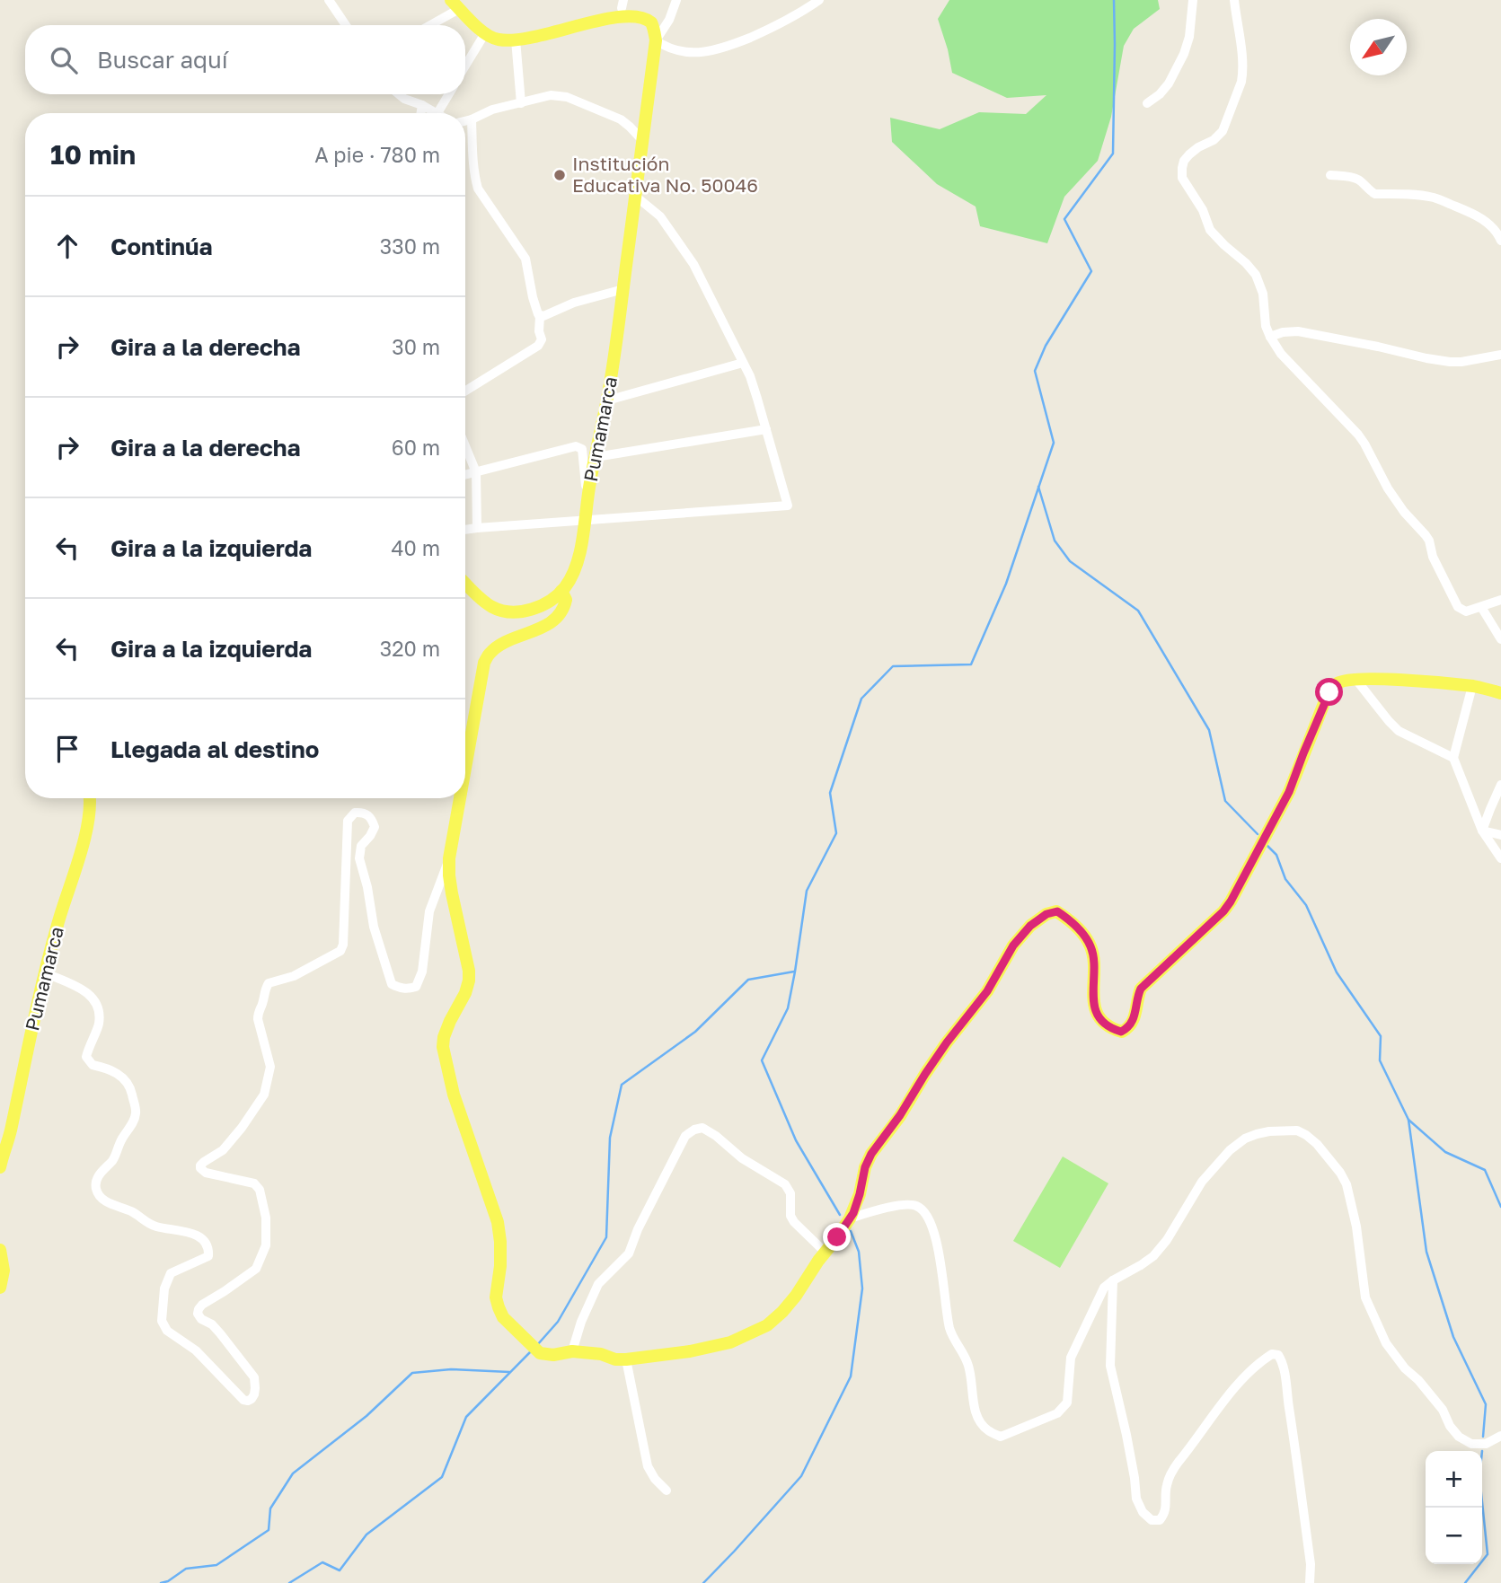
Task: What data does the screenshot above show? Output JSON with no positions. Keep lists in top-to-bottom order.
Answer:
{
  "streets": {
    "main road": ["Pumamarca"]
  },
  "places": ["Institución Educativa No. 50046"],
  "north": "bottom left",
  "page": {
    "search": "Buscar aquí",
    "heading": ["10 min", "A pie · 780 m"],
    "list": [
      ["Continúa", "330 m"],
      ["Gira a la derecha", "30 m"],
      ["Gira a la derecha", "60 m"],
      ["Gira a la izquierda", "40 m"],
      ["Gira a la izquierda", "320 m"],
      "Llegada al destino"
    ],
    "map_buttons": ["+", "−"]
  }
}
